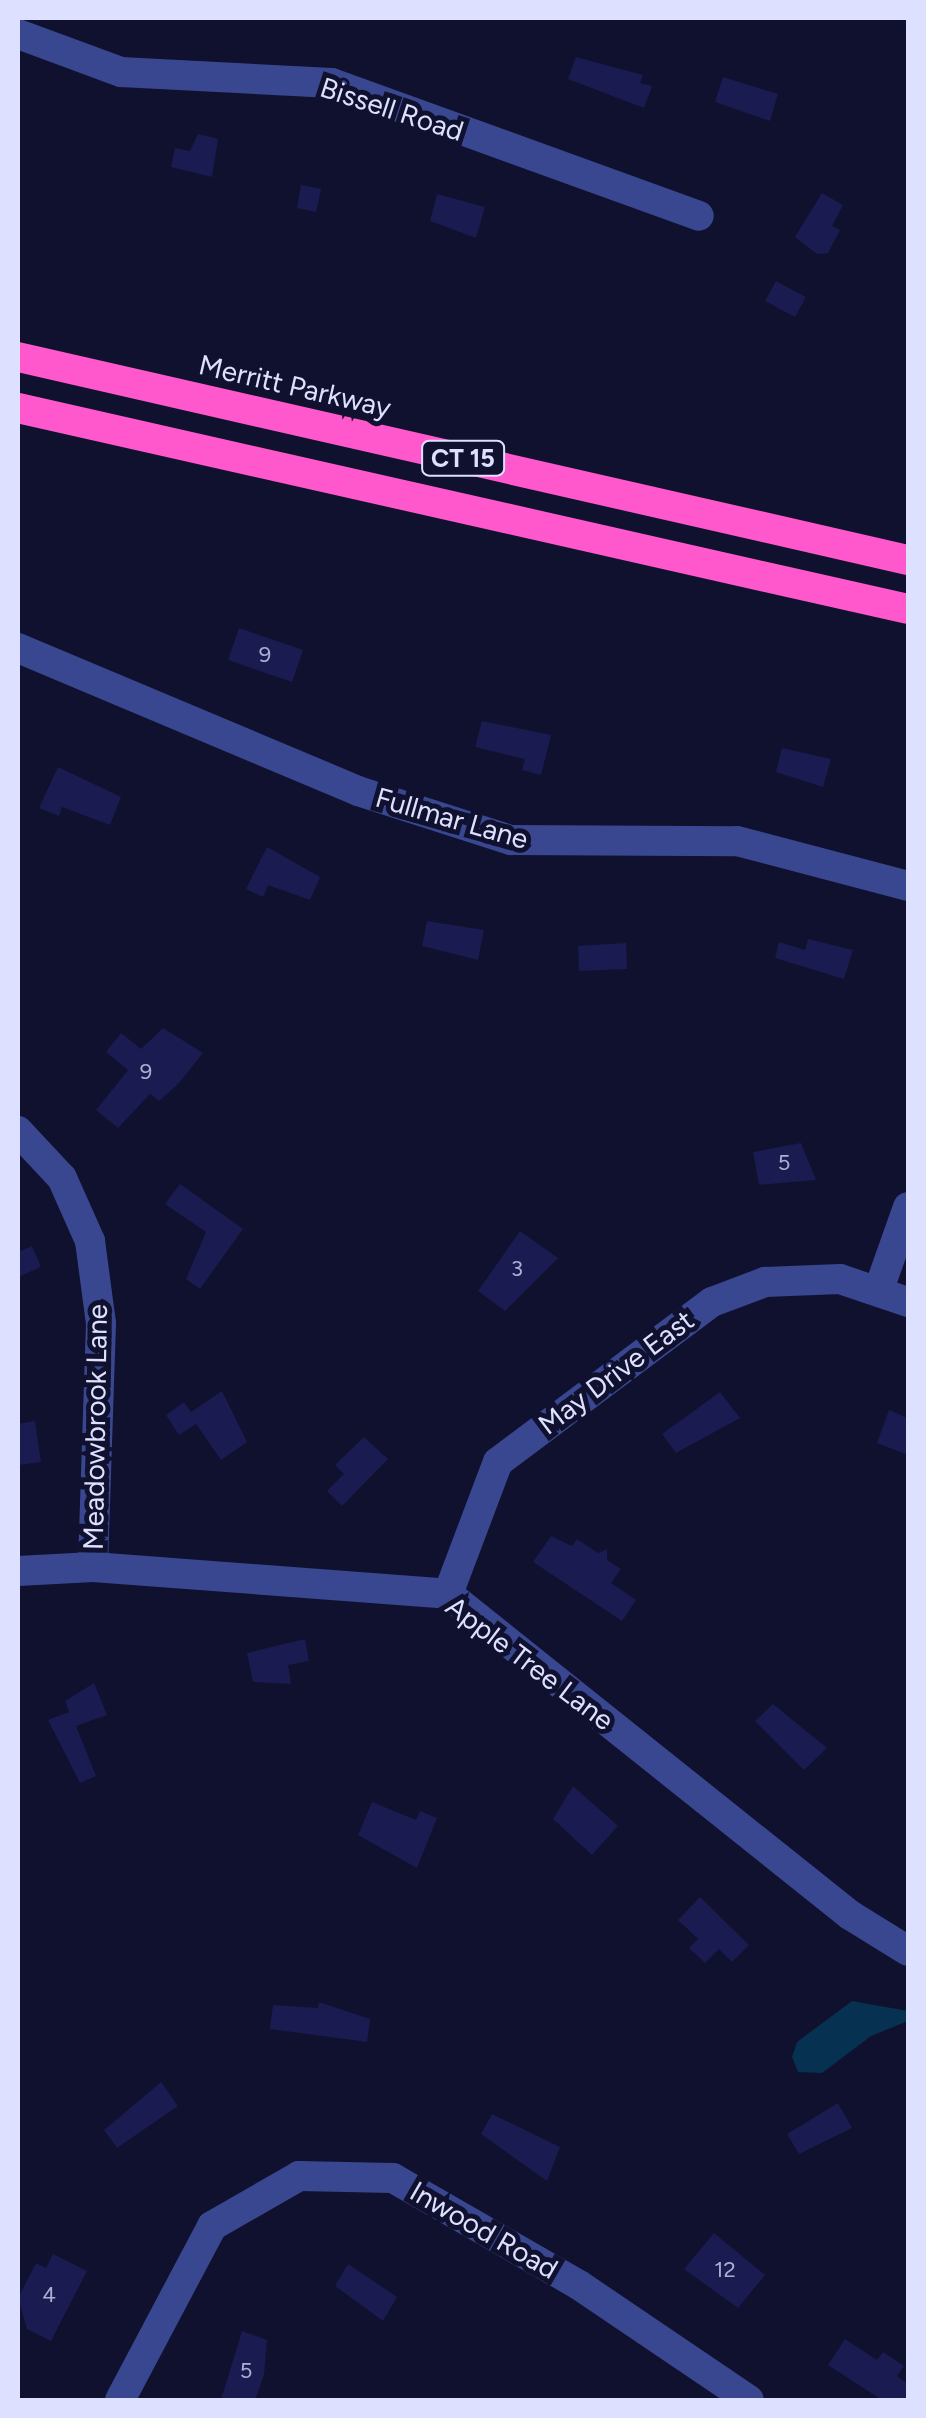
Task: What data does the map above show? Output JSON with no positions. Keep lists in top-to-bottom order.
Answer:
{
  "streets": {
    "highway": ["Merritt Parkway", "CT 15"],
    "street": [
      "Bissell Road",
      "Fullmar Lane",
      "May Drive East",
      "Meadowbrook Lane",
      "Apple Tree Lane",
      "Inwood Road"
    ]
  },
  "crossings": [
    ["May Drive East", "Apple Tree Lane"],
    ["Meadowbrook Lane", "Apple Tree Lane"]
  ],
  "house_numbers": [
    "9",
    "9",
    "5",
    "3",
    "12",
    "4",
    "5"
  ]
}
